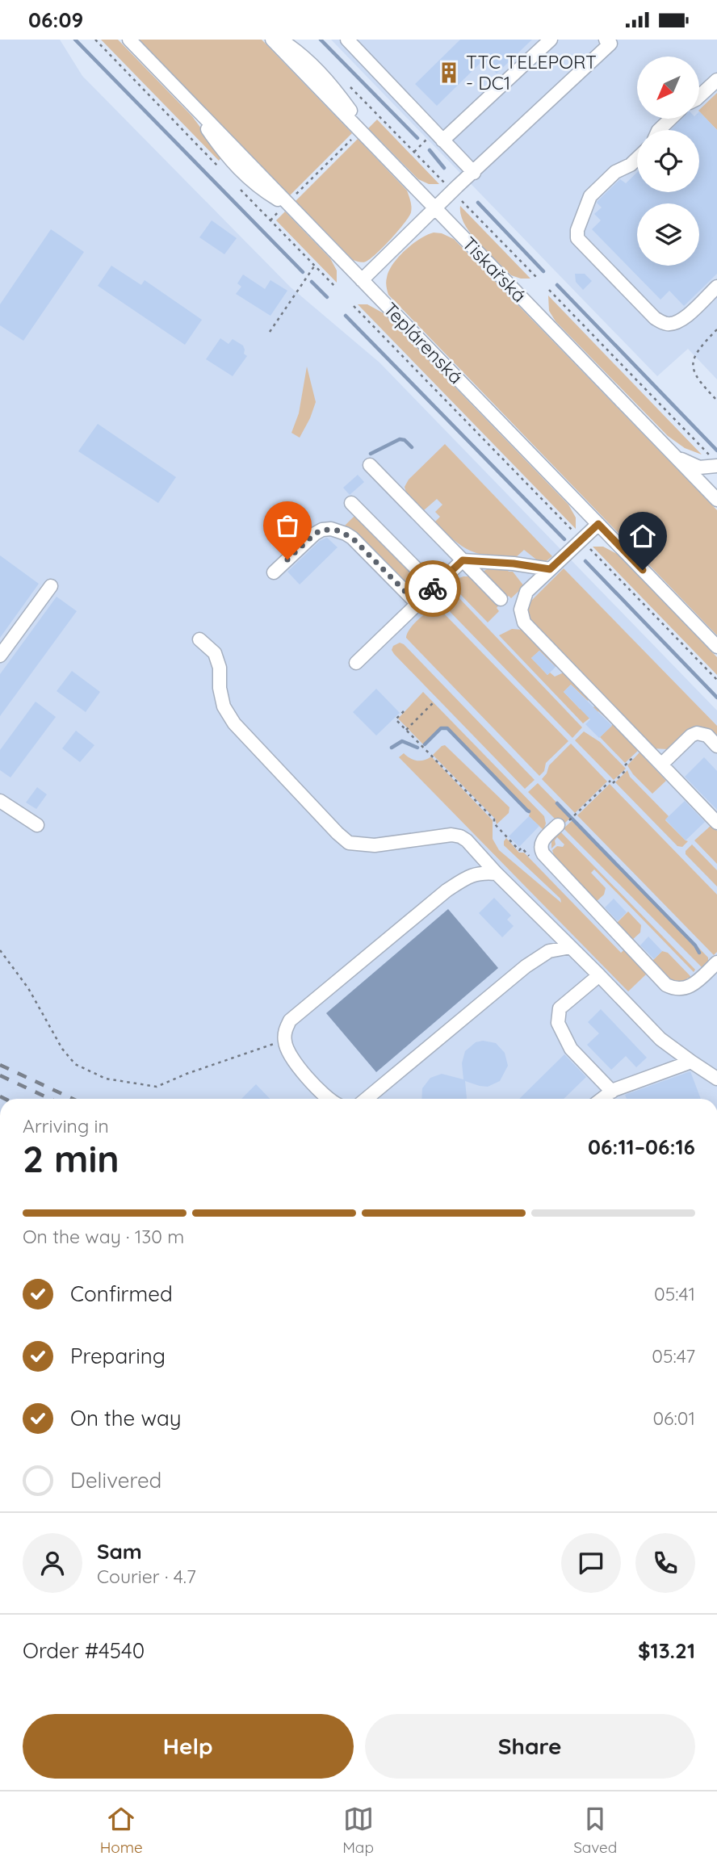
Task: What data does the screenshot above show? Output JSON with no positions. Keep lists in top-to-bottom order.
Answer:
{
  "streets": {
    "street": ["Tiskařská", "Teplárenská"]
  },
  "places": {
    "building": ["TTC TELEPORT - DC1"]
  },
  "north": "bottom left",
  "page": {
    "status": "06:09",
    "heading": ["2 min", "Arriving in", "06:11–06:16"],
    "panel": [
      "Sam",
      "Courier · 4.7",
      "Order #4540",
      "$13.21"
    ],
    "bar": "On the way · 130 m",
    "list": [
      ["Confirmed", "05:41"],
      ["Preparing", "05:47"],
      ["On the way", "06:01"],
      "Delivered"
    ],
    "buttons": ["Help", "Share"],
    "tabs": ["Home", "Map", "Saved"]
  }
}
